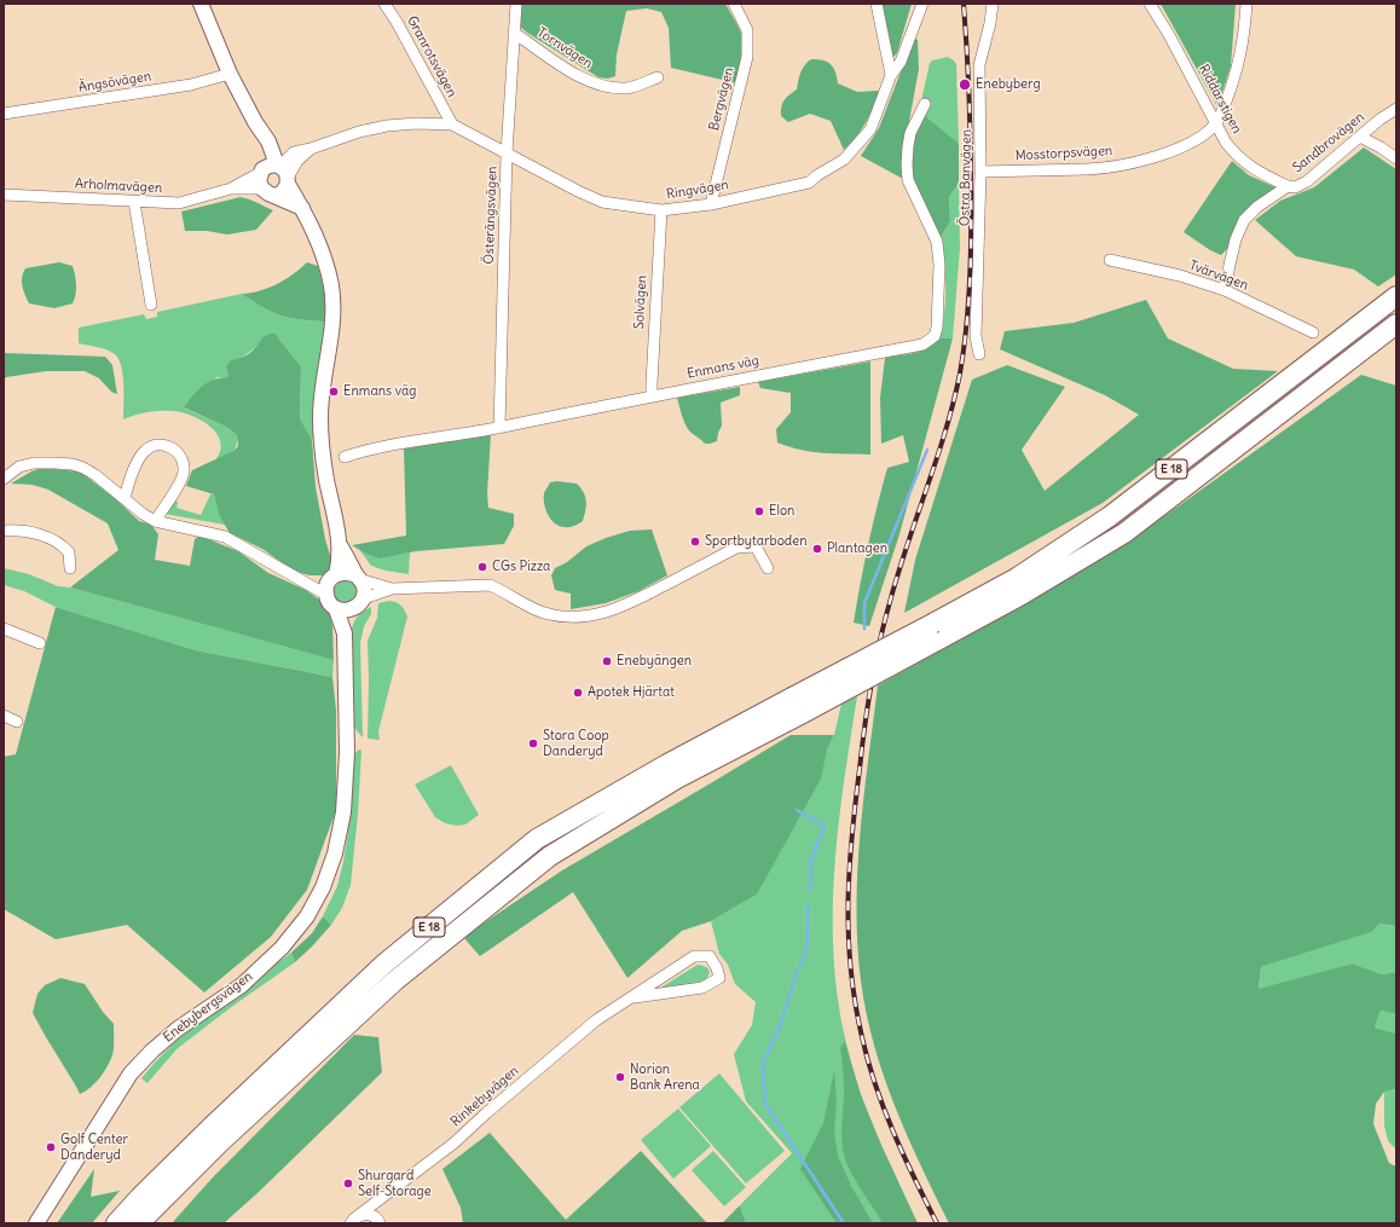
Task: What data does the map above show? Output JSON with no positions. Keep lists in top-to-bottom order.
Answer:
{
  "streets": {
    "highway": ["E 18"],
    "main road": ["Enebybergsvägen"],
    "street": [
      "Tornvägen",
      "Granrotsvägen",
      "Ängsövägen",
      "Bergvägen",
      "Riddarstigen",
      "Sandbrovägen",
      "Mosstorpsvägen",
      "Östra Banvägen",
      "Arholmavägen",
      "Ringvägen",
      "Österängsvägen",
      "Tvärvägen",
      "Solvägen",
      "Enmans väg",
      "Rinkebyvägen"
    ]
  },
  "crossings": [
    ["Tornvägen", "Österängsvägen"],
    ["Granrotsvägen", "Ringvägen"],
    ["Bergvägen", "Ringvägen"],
    ["Riddarstigen", "Sandbrovägen"],
    ["Riddarstigen", "Mosstorpsvägen"],
    ["Sandbrovägen", "Tvärvägen"],
    ["Mosstorpsvägen", "Östra Banvägen"],
    ["Arholmavägen", "Ringvägen"],
    ["Ringvägen", "Österängsvägen"],
    ["Ringvägen", "Solvägen"],
    ["Österängsvägen", "Enmans väg"],
    ["Solvägen", "Enmans väg"]
  ],
  "places": [
    "Enebyberg",
    "Enmans väg",
    "Elon",
    "Sportbytarboden",
    "Plantagen",
    "CGs Pizza",
    "Enebyängen",
    "Apotek Hjärtat",
    "Stora Coop Danderyd",
    "Norion Bank Arena",
    "Golf Center Danderyd",
    "Shurgard Self-Storage"
  ]
}
